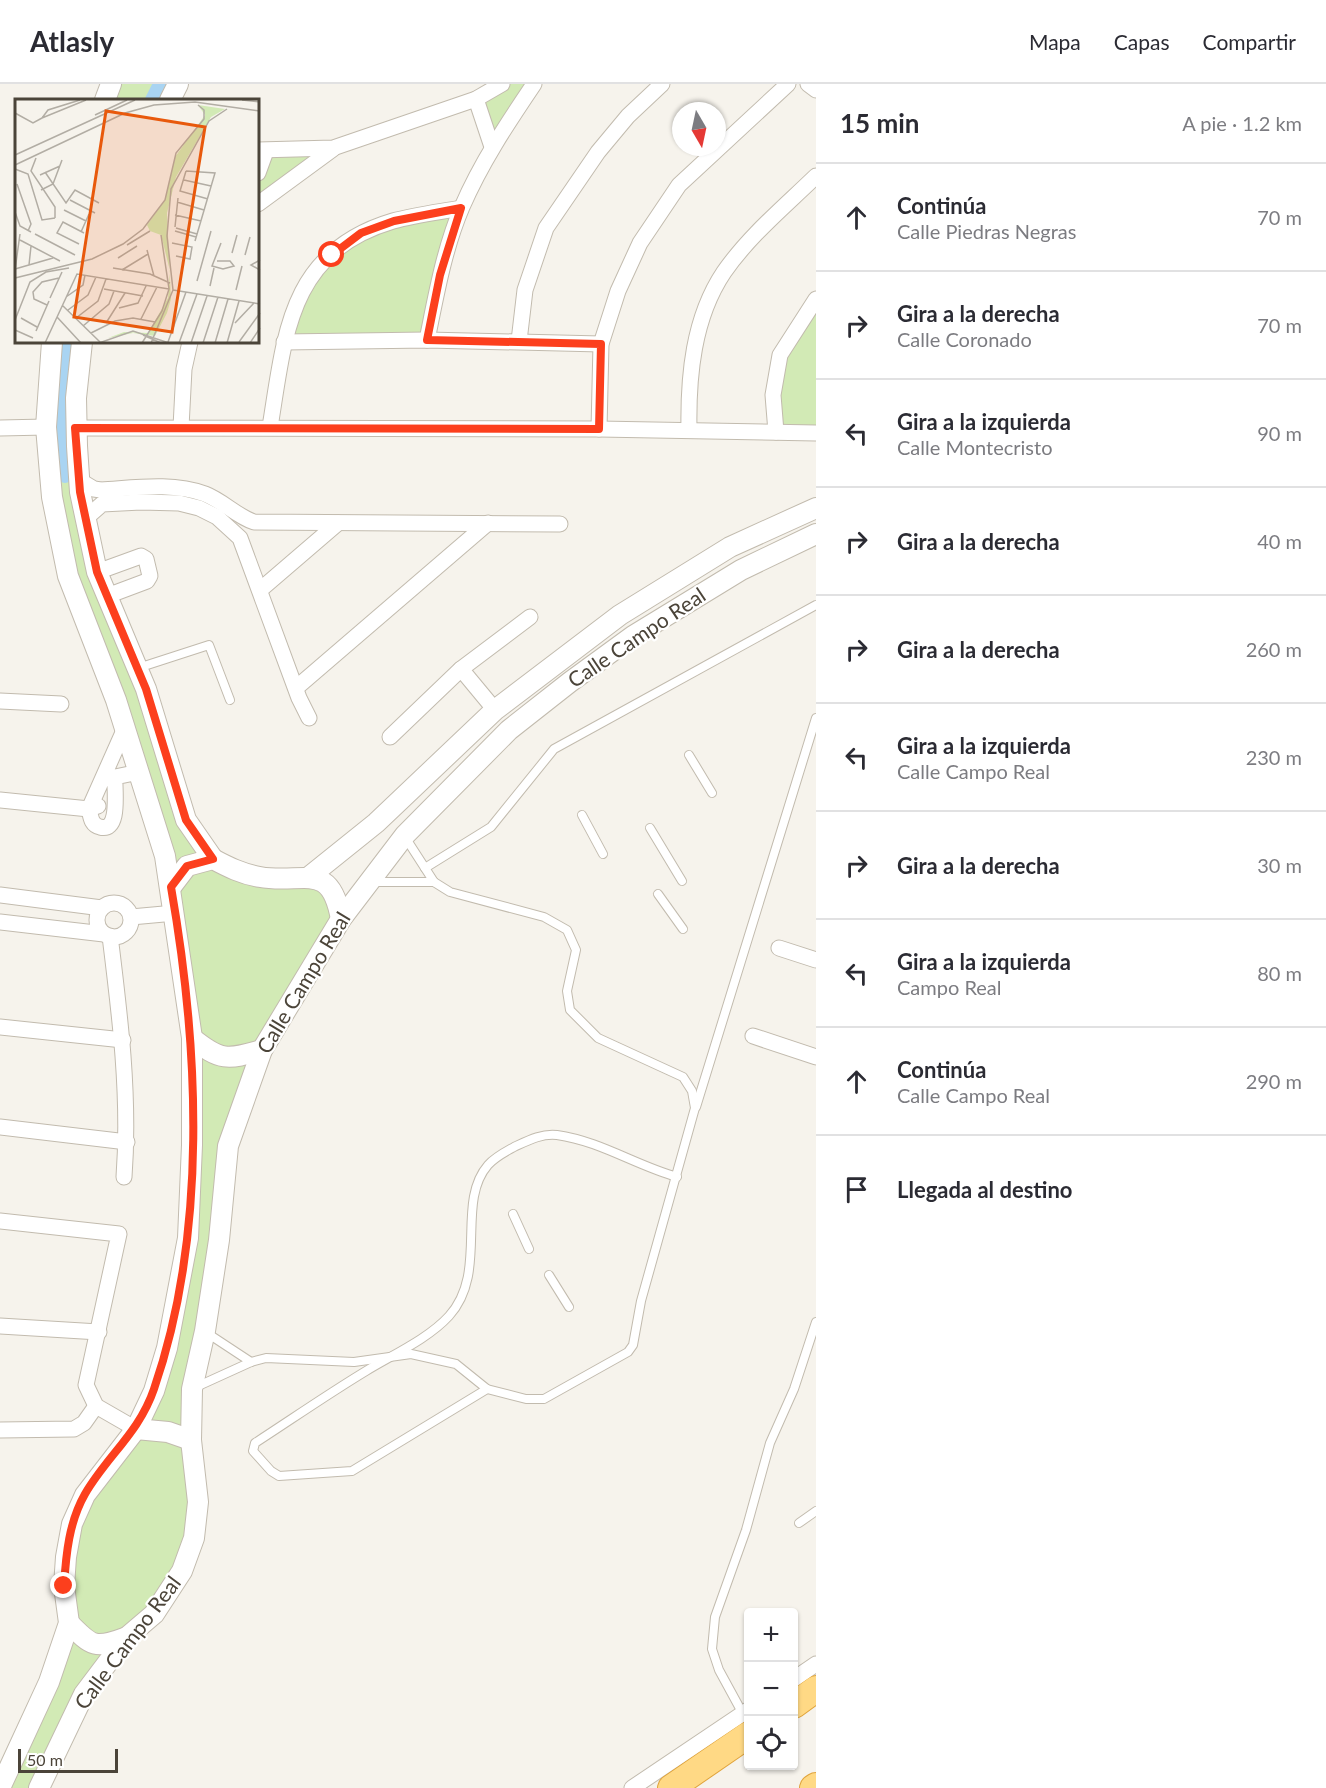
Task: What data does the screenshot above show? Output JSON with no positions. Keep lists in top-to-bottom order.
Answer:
{
  "streets": {
    "street": ["Calle Campo Real"]
  },
  "scale_bar": "50 m",
  "north": "bottom",
  "page": {
    "header": "Atlasly",
    "nav": ["Mapa", "Capas", "Compartir"],
    "heading": ["15 min", "A pie · 1.2 km"],
    "list": [
      ["Continúa", "Calle Piedras Negras", "70 m"],
      ["Gira a la derecha", "Calle Coronado", "70 m"],
      ["Gira a la izquierda", "Calle Montecristo", "90 m"],
      ["Gira a la derecha", "40 m"],
      ["Gira a la derecha", "260 m"],
      ["Gira a la izquierda", "Calle Campo Real", "230 m"],
      ["Gira a la derecha", "30 m"],
      ["Gira a la izquierda", "Campo Real", "80 m"],
      ["Continúa", "Calle Campo Real", "290 m"],
      "Llegada al destino"
    ],
    "map_buttons": ["+", "−"],
    "scale": "50 m"
  }
}
